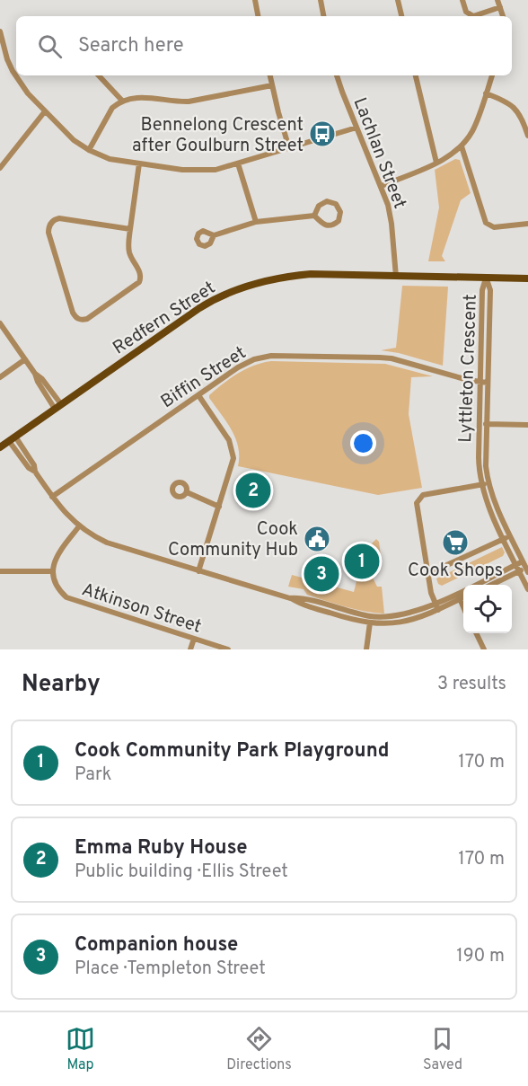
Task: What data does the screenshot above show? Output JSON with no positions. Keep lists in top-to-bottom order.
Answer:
{
  "streets": {
    "main road": ["Redfern Street"],
    "street": [
      "Lachlan Street",
      "Lyttleton Crescent",
      "Biffin Street",
      "Atkinson Street"
    ]
  },
  "crossings": [
    ["Lachlan Street", "Redfern Street"],
    ["Redfern Street", "Lyttleton Crescent"],
    ["Lyttleton Crescent", "Biffin Street"]
  ],
  "places": {
    "bus stop": ["Bennelong Crescent after Goulburn Street"],
    "public building": ["Cook Community Hub"],
    "supermarket": ["Cook Shops"]
  },
  "page": {
    "search": "Search here",
    "pins": ["2", "1", "3"],
    "heading": ["Nearby", "3 results"],
    "list": [
      {
        "mark": "1",
        "name": "Cook Community Park Playground",
        "note": "Park",
        "value": "170 m"
      },
      {
        "mark": "2",
        "name": "Emma Ruby House",
        "note": "Public building · Ellis Street",
        "value": "170 m"
      },
      {
        "mark": "3",
        "name": "Companion house",
        "note": "Place · Templeton Street",
        "value": "190 m"
      }
    ],
    "nav": ["Map", "Directions", "Saved"]
  }
}
